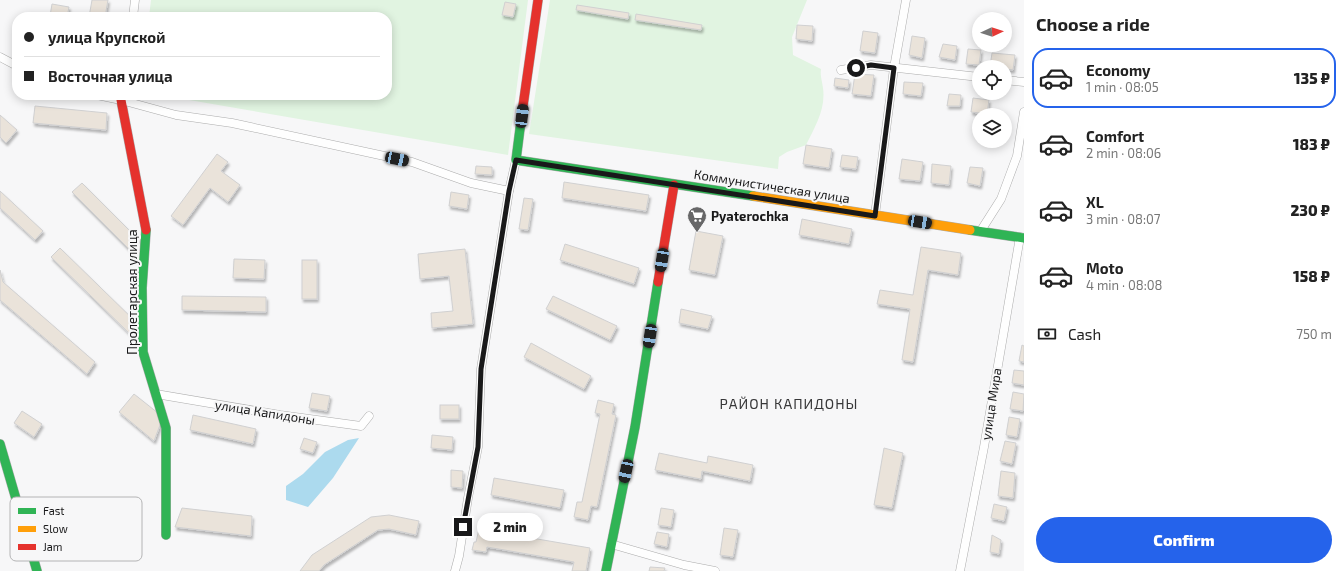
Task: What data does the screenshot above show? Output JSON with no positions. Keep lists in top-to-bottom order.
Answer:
{
  "streets": {
    "street": [
      "Коммунистическая улица",
      "Пролетарская улица",
      "улица Мира",
      "улица Капидоны"
    ]
  },
  "crossings": [
    ["Коммунистическая улица", "улица Мира"],
    ["Пролетарская улица", "улица Капидоны"]
  ],
  "districts": ["РАЙОН КАПИДОНЫ"],
  "places": {
    "supermarket": ["Pyaterochka"]
  },
  "legend": ["Fast", "Slow", "Jam"],
  "north": "right",
  "page": {
    "heading": "Choose a ride",
    "banner": ["улица Крупской", "Восточная улица"],
    "list": [
      {
        "name": "Economy",
        "note": "1 min · 08:05",
        "value": "135 ₽"
      },
      {
        "name": "Comfort",
        "note": "2 min · 08:06",
        "value": "183 ₽"
      },
      {
        "name": "XL",
        "note": "3 min · 08:07",
        "value": "230 ₽"
      },
      {
        "name": "Moto",
        "note": "4 min · 08:08",
        "value": "158 ₽"
      }
    ],
    "pay": ["Cash", "750 m"],
    "buttons": "Confirm",
    "bubble": "2 min"
  }
}
